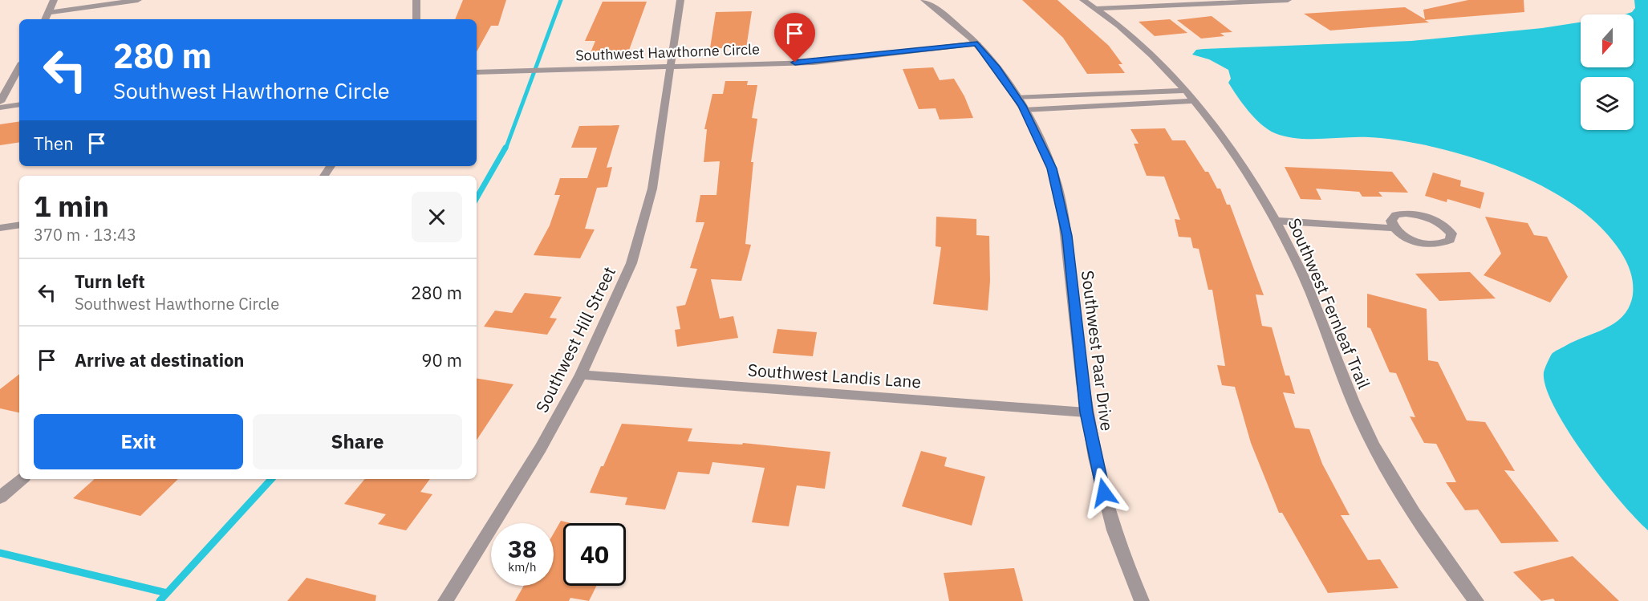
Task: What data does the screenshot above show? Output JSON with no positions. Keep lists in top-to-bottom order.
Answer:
{
  "streets": {
    "street": [
      "Southwest Hawthorne Circle",
      "Southwest Fernleaf Trail",
      "Southwest Hill Street",
      "Southwest Paar Drive",
      "Southwest Landis Lane"
    ]
  },
  "crossings": [
    ["Southwest Hawthorne Circle", "Southwest Hill Street"],
    ["Southwest Hawthorne Circle", "Southwest Paar Drive"],
    ["Southwest Hill Street", "Southwest Landis Lane"],
    ["Southwest Paar Drive", "Southwest Landis Lane"]
  ],
  "north": "bottom",
  "page": {
    "turn": ["280 m", "Southwest Hawthorne Circle"],
    "then": "Then",
    "heading": ["1 min", "370 m · 13:43"],
    "list": [
      {
        "name": "Turn left",
        "note": "Southwest Hawthorne Circle",
        "value": "280 m"
      },
      {
        "name": "Arrive at destination",
        "value": "90 m"
      }
    ],
    "buttons": ["Exit", "Share"],
    "speed": "38 km/h",
    "limit": "40"
  }
}
